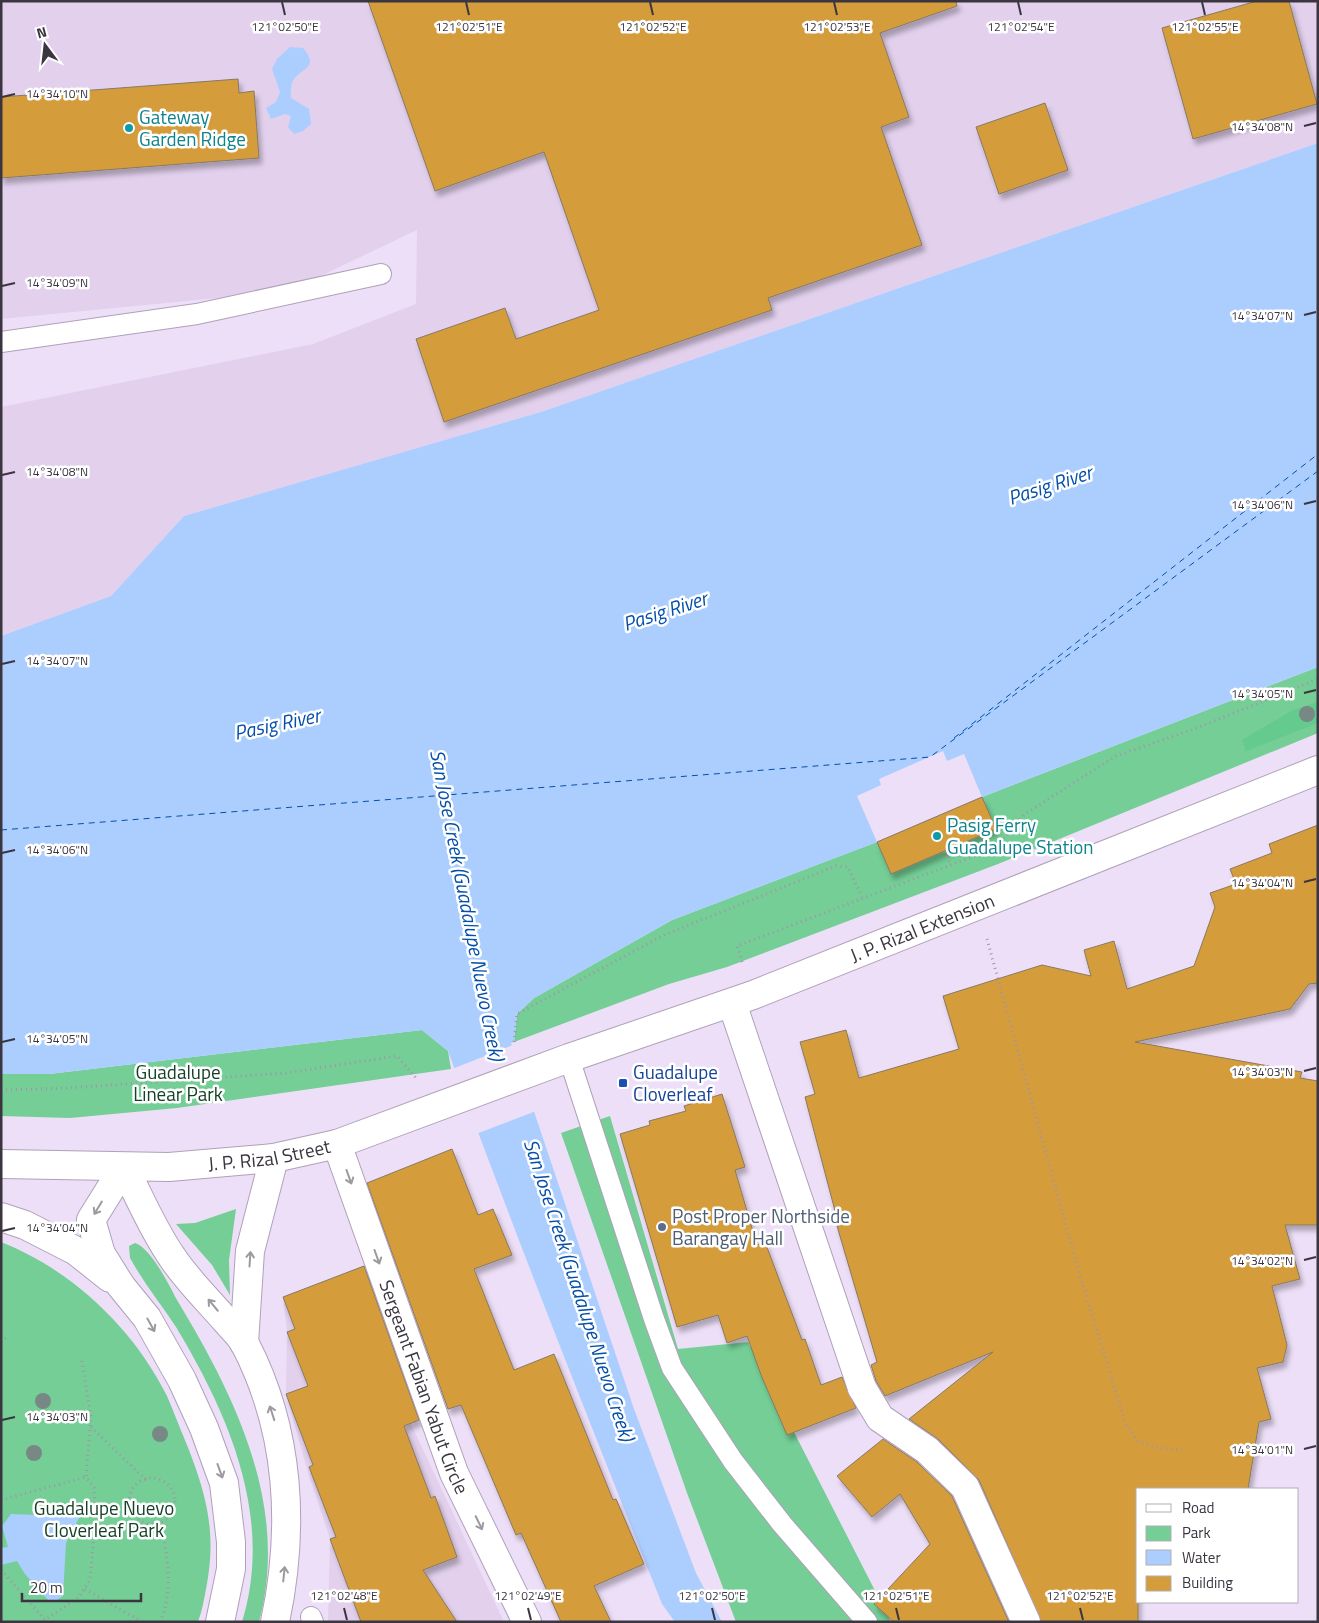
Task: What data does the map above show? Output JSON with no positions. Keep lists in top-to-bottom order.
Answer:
{
  "streets": {
    "main road": ["J. P. Rizal Extension", "J. P. Rizal Street", "Sergeant Fabian Yabut Circle"]
  },
  "crossings": [
    ["J. P. Rizal Extension", "J. P. Rizal Street"],
    ["J. P. Rizal Street", "Sergeant Fabian Yabut Circle"]
  ],
  "water": ["Pasig River", "San Jose Creek (Guadalupe Nuevo Creek)"],
  "parks": ["Guadalupe Linear Park", "Guadalupe Nuevo Cloverleaf Park"],
  "places": {
    "other": ["Gateway Garden Ridge", "Pasig Ferry Guadalupe Station", "Post Proper Northside Barangay Hall"],
    "transit": ["Guadalupe Cloverleaf"]
  },
  "legend": [
    "Road",
    "Park",
    "Water",
    "Building"
  ],
  "scale_bar": "20 m",
  "north": "top",
  "coordinates": [
    "121°02'50\"E",
    "121°02'51\"E",
    "121°02'52\"E",
    "121°02'53\"E",
    "121°02'54\"E",
    "121°02'55\"E",
    "14°34'10\"N",
    "14°34'08\"N",
    "14°34'09\"N",
    "14°34'07\"N",
    "14°34'06\"N",
    "14°34'05\"N",
    "14°34'04\"N",
    "14°34'03\"N",
    "14°34'02\"N",
    "14°34'01\"N",
    "121°02'48\"E",
    "121°02'49\"E"
  ]
}
